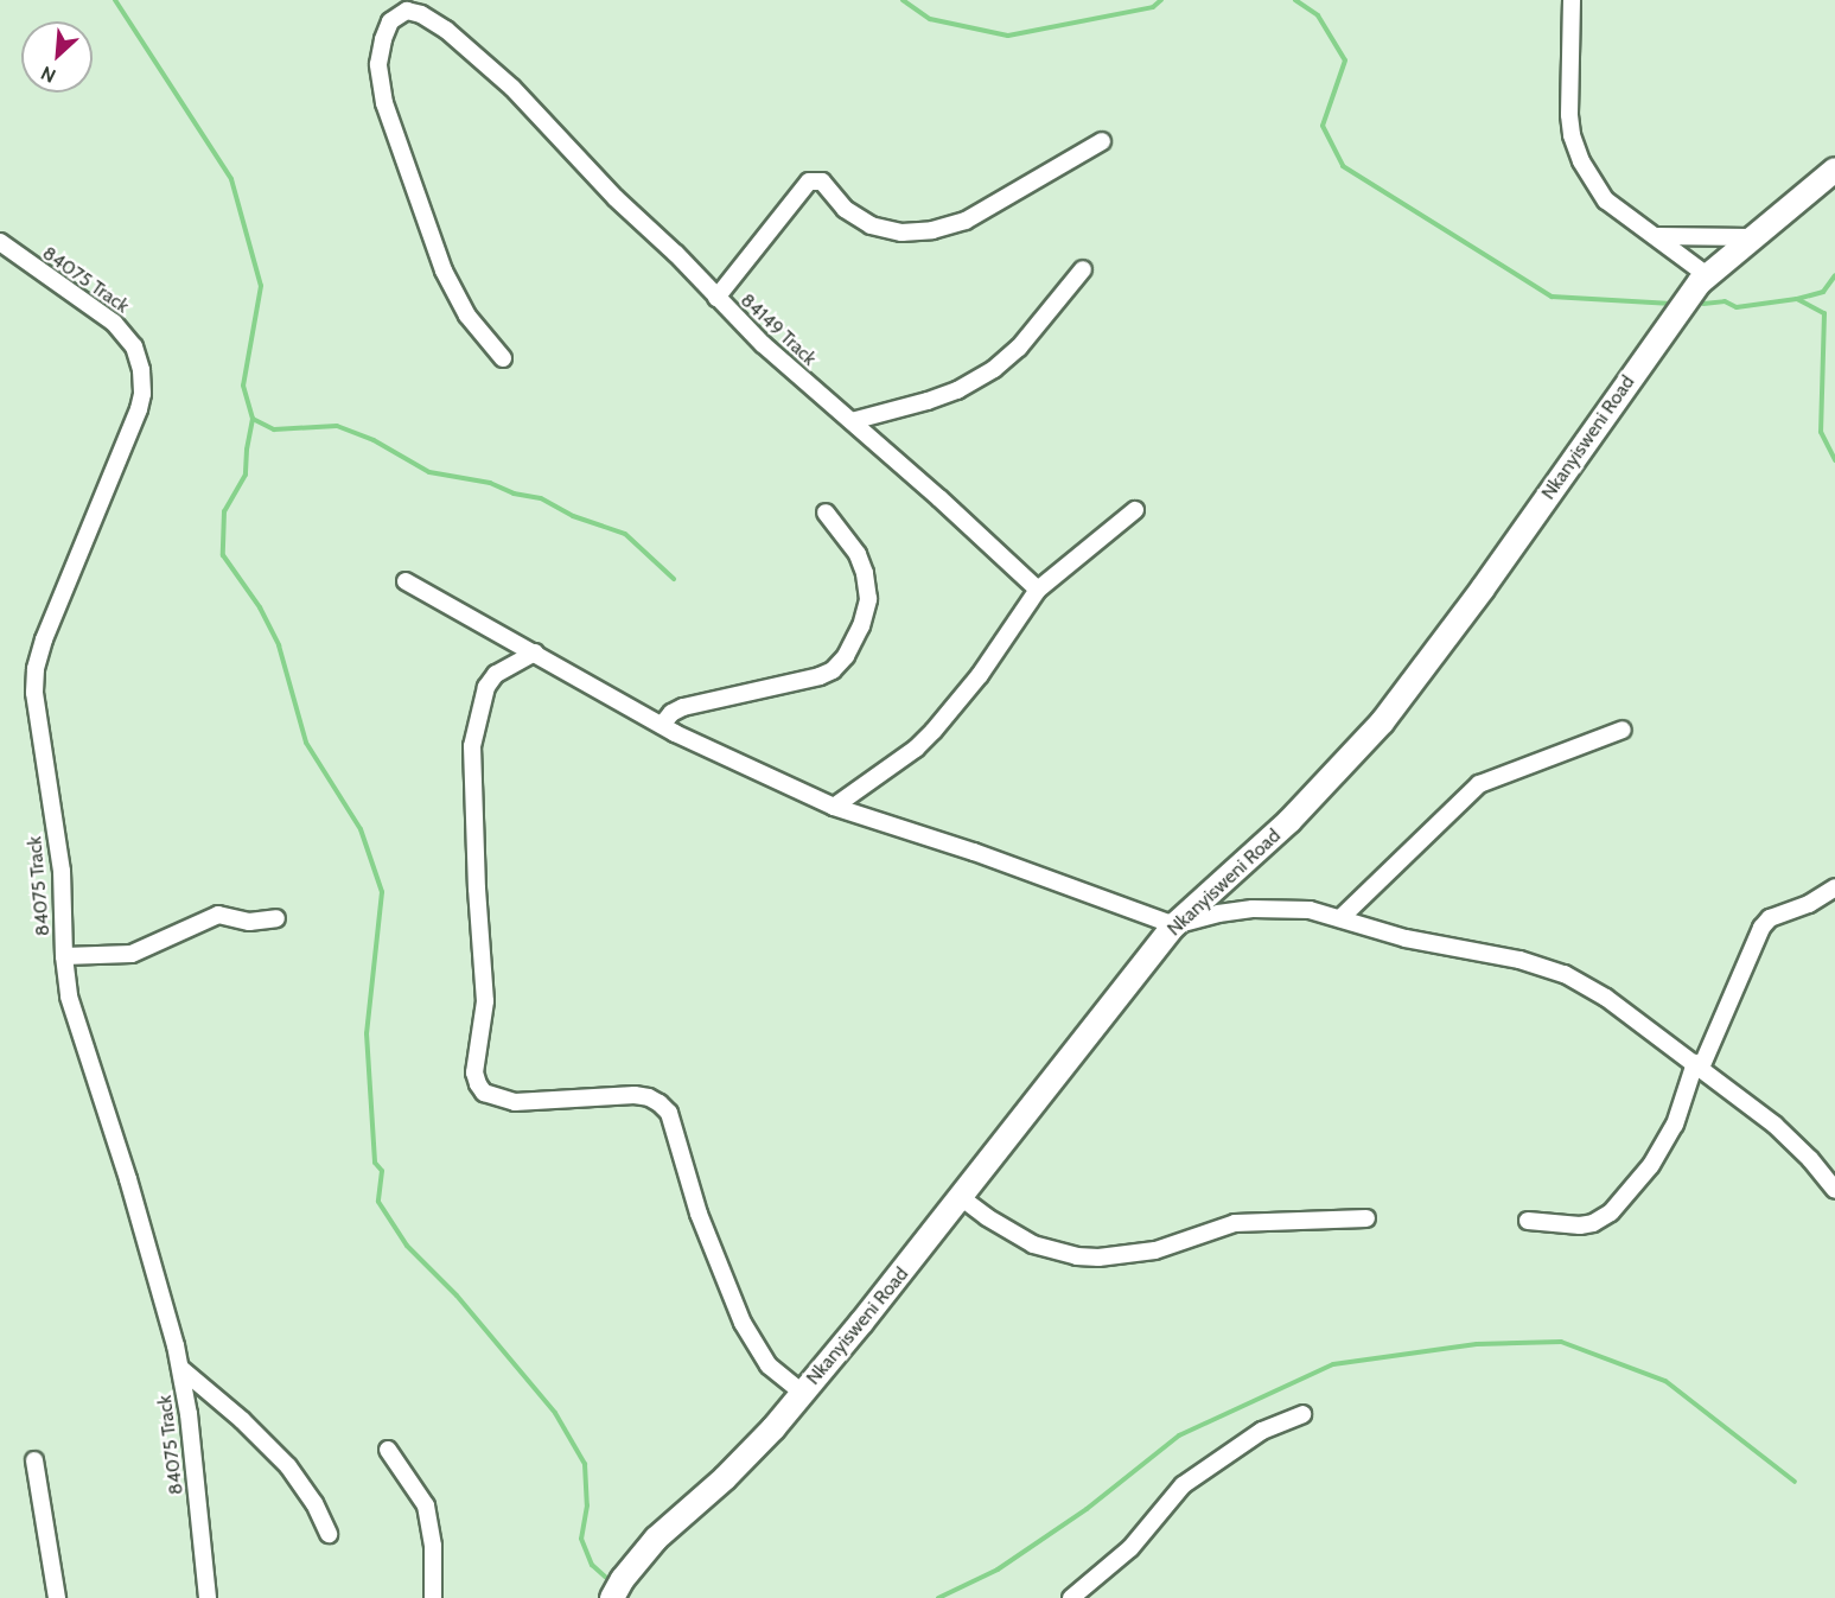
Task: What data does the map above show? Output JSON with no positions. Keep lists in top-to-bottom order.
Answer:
{
  "streets": {
    "street": ["84075 Track", "84149 Track", "Nkanyisweni Road"]
  },
  "north": "bottom left"
}
